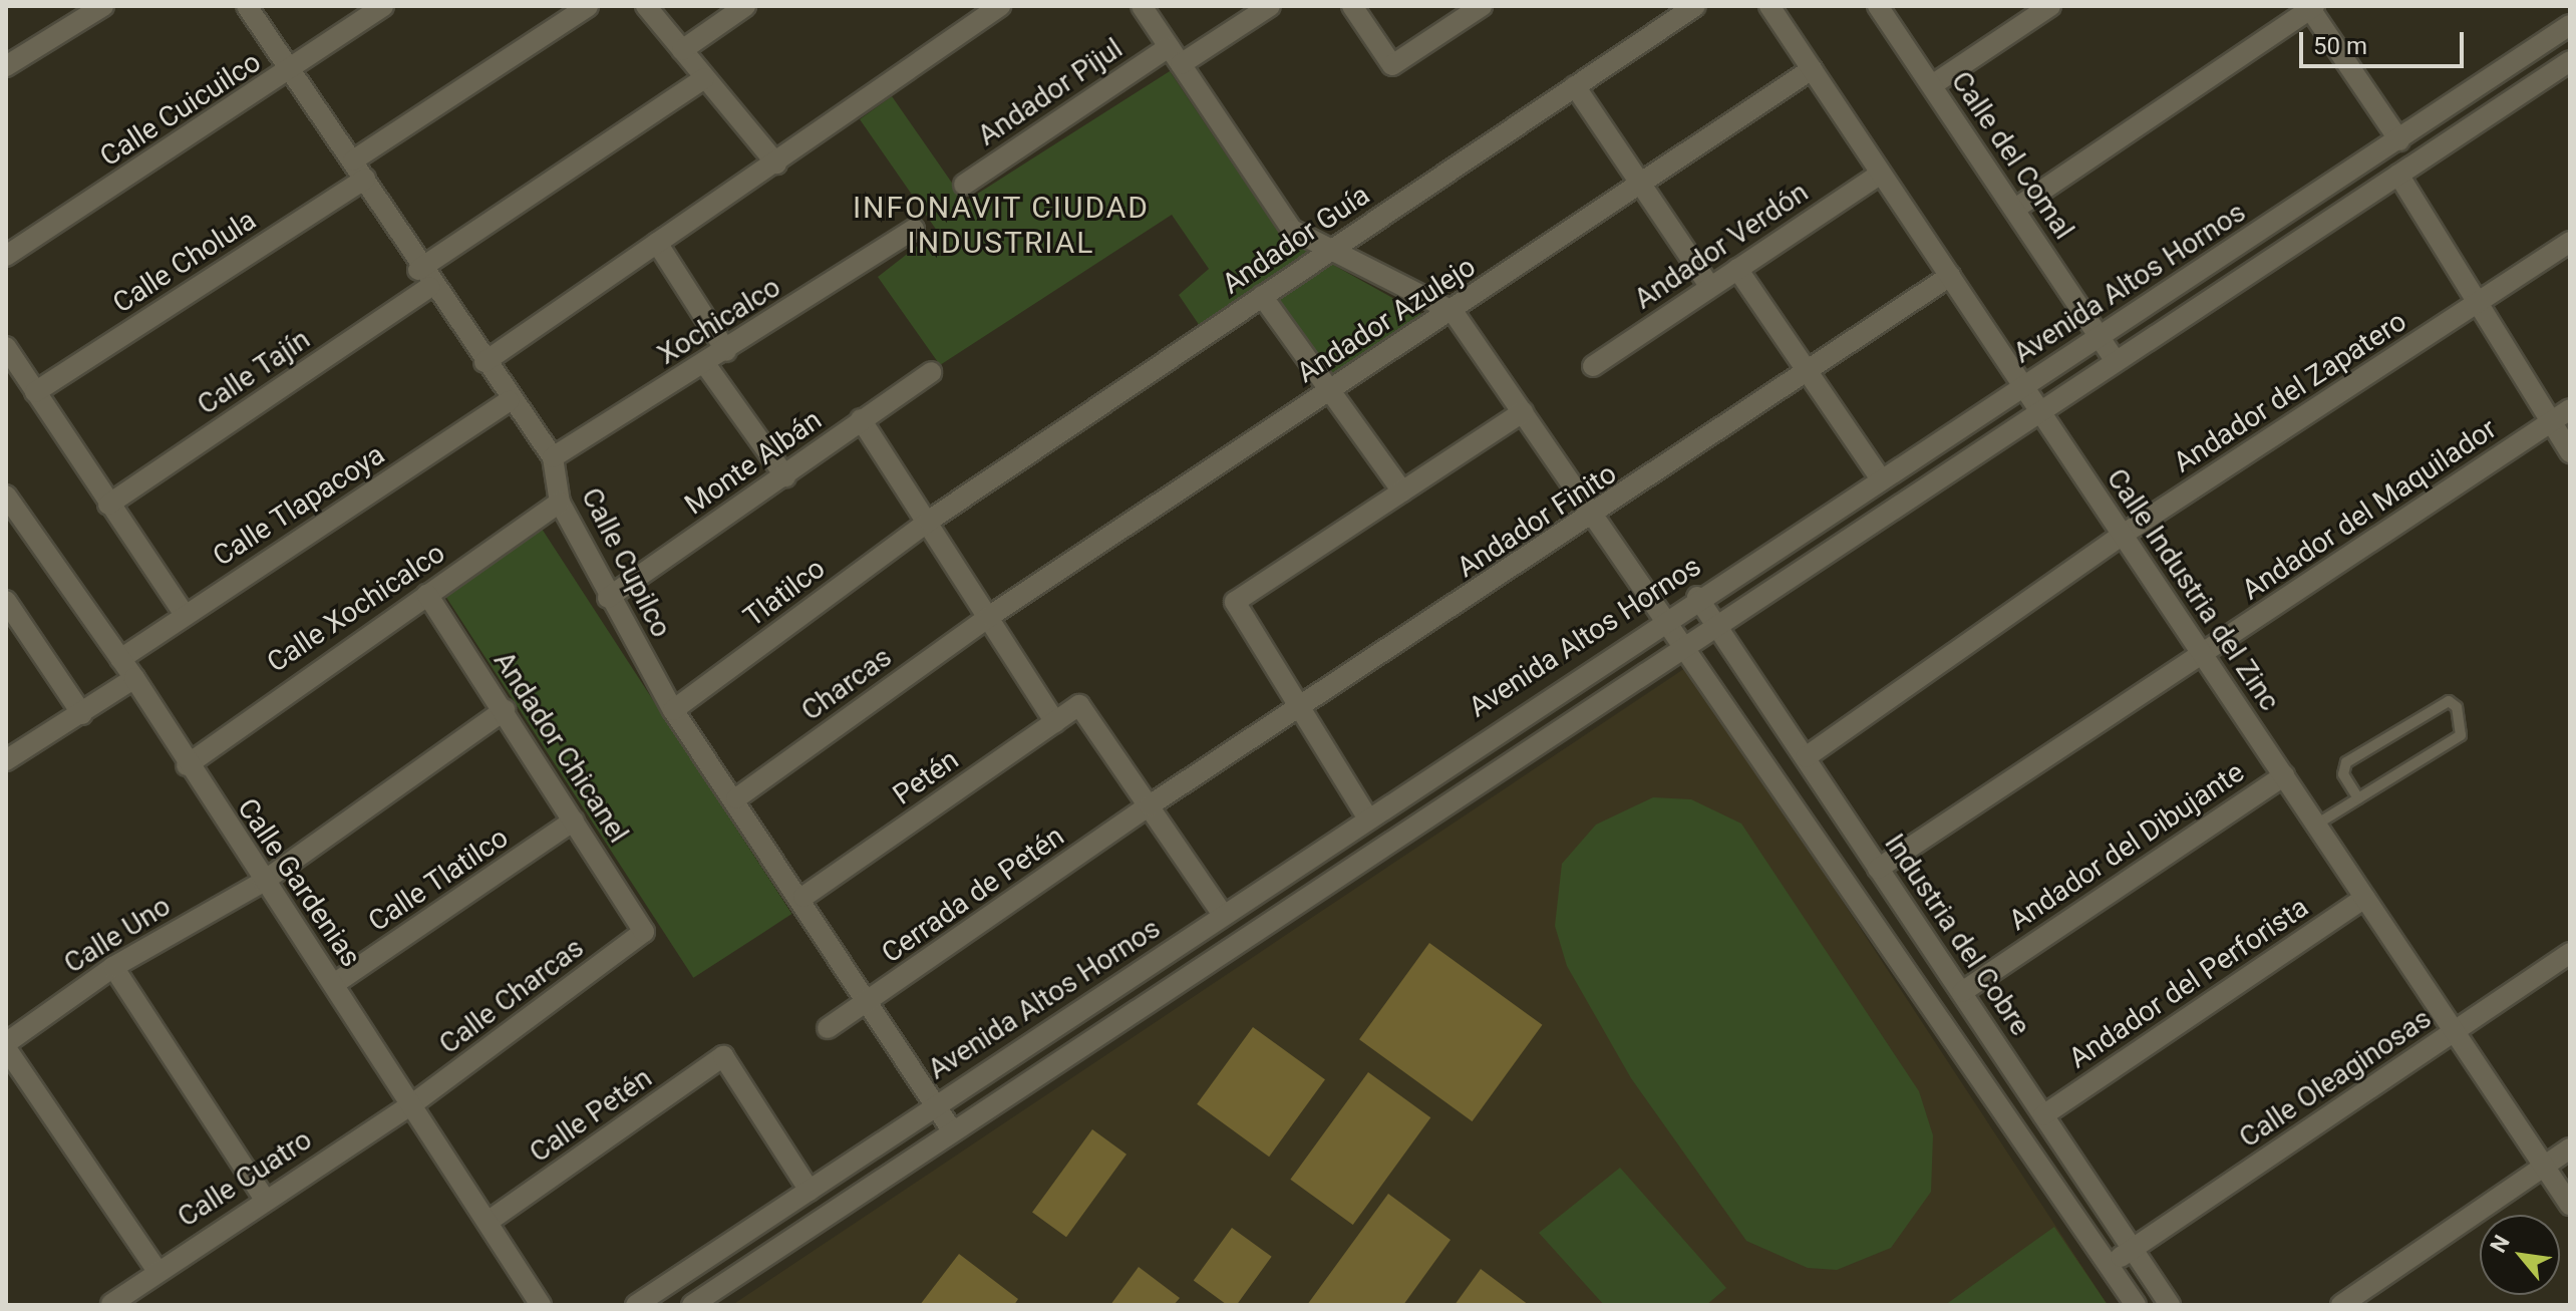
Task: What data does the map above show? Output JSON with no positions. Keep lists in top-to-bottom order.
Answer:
{
  "streets": {
    "street": [
      "Andador Pijul",
      "Calle Cuicuilco",
      "Calle del Comal",
      "Andador Guía",
      "Andador Verdón",
      "Calle Cholula",
      "Avenida Altos Hornos",
      "Andador Azulejo",
      "Xochicalco",
      "Calle Tajín",
      "Andador del Zapatero",
      "Monte Albán",
      "Calle Tlapacoya",
      "Andador del Maquilador",
      "Andador Finito",
      "Calle Cupilco",
      "Calle Industria del Zinc",
      "Tlatilco",
      "Calle Xochicalco",
      "Charcas",
      "Andador Chicanel",
      "Petén",
      "Andador del Dibujante",
      "Calle Tlatilco",
      "Calle Gardenias",
      "Cerrada de Petén",
      "Calle Uno",
      "Industria del Cobre",
      "Andador del Perforista",
      "Calle Charcas",
      "Calle Oleaginosas",
      "Calle Petén",
      "Calle Cuatro"
    ]
  },
  "crossings": [
    ["Calle Cuicuilco", "Calle Cupilco"],
    ["Calle del Comal", "Avenida Altos Hornos"],
    ["Andador Guía", "Tlatilco"],
    ["Andador Verdón", "Calle Industria del Zinc"],
    ["Calle Cholula", "Calle Cupilco"],
    ["Avenida Altos Hornos", "Calle Cupilco"],
    ["Avenida Altos Hornos", "Calle Industria del Zinc"],
    ["Avenida Altos Hornos", "Industria del Cobre"],
    ["Avenida Altos Hornos", "Calle Petén"],
    ["Andador Azulejo", "Calle Industria del Zinc"],
    ["Andador Azulejo", "Charcas"],
    ["Andador Azulejo", "Industria del Cobre"],
    ["Xochicalco", "Calle Cupilco"],
    ["Calle Tajín", "Calle Cupilco"],
    ["Andador del Zapatero", "Calle Industria del Zinc"],
    ["Andador del Zapatero", "Industria del Cobre"],
    ["Monte Albán", "Calle Cupilco"],
    ["Calle Tlapacoya", "Calle Cupilco"],
    ["Calle Tlapacoya", "Calle Gardenias"],
    ["Andador del Maquilador", "Calle Industria del Zinc"],
    ["Andador del Maquilador", "Industria del Cobre"],
    ["Andador Finito", "Calle Industria del Zinc"],
    ["Andador Finito", "Petén"],
    ["Andador Finito", "Cerrada de Petén"],
    ["Andador Finito", "Industria del Cobre"],
    ["Calle Cupilco", "Tlatilco"],
    ["Calle Cupilco", "Calle Xochicalco"],
    ["Calle Cupilco", "Charcas"],
    ["Calle Cupilco", "Petén"],
    ["Calle Cupilco", "Cerrada de Petén"],
    ["Calle Industria del Zinc", "Andador del Dibujante"],
    ["Calle Industria del Zinc", "Andador del Perforista"],
    ["Calle Industria del Zinc", "Calle Oleaginosas"],
    ["Calle Xochicalco", "Andador Chicanel"],
    ["Calle Xochicalco", "Calle Gardenias"],
    ["Andador Chicanel", "Calle Tlatilco"],
    ["Andador Chicanel", "Calle Uno"],
    ["Andador Chicanel", "Calle Charcas"],
    ["Petén", "Cerrada de Petén"],
    ["Andador del Dibujante", "Industria del Cobre"],
    ["Calle Tlatilco", "Calle Gardenias"],
    ["Calle Gardenias", "Calle Uno"],
    ["Calle Gardenias", "Calle Charcas"],
    ["Calle Gardenias", "Calle Petén"],
    ["Calle Gardenias", "Calle Cuatro"],
    ["Industria del Cobre", "Andador del Perforista"],
    ["Industria del Cobre", "Calle Oleaginosas"],
    ["Calle Charcas", "Calle Cuatro"]
  ],
  "districts": ["INFONAVIT CIUDAD INDUSTRIAL"],
  "scale_bar": "50 m",
  "north": "top left"
}
